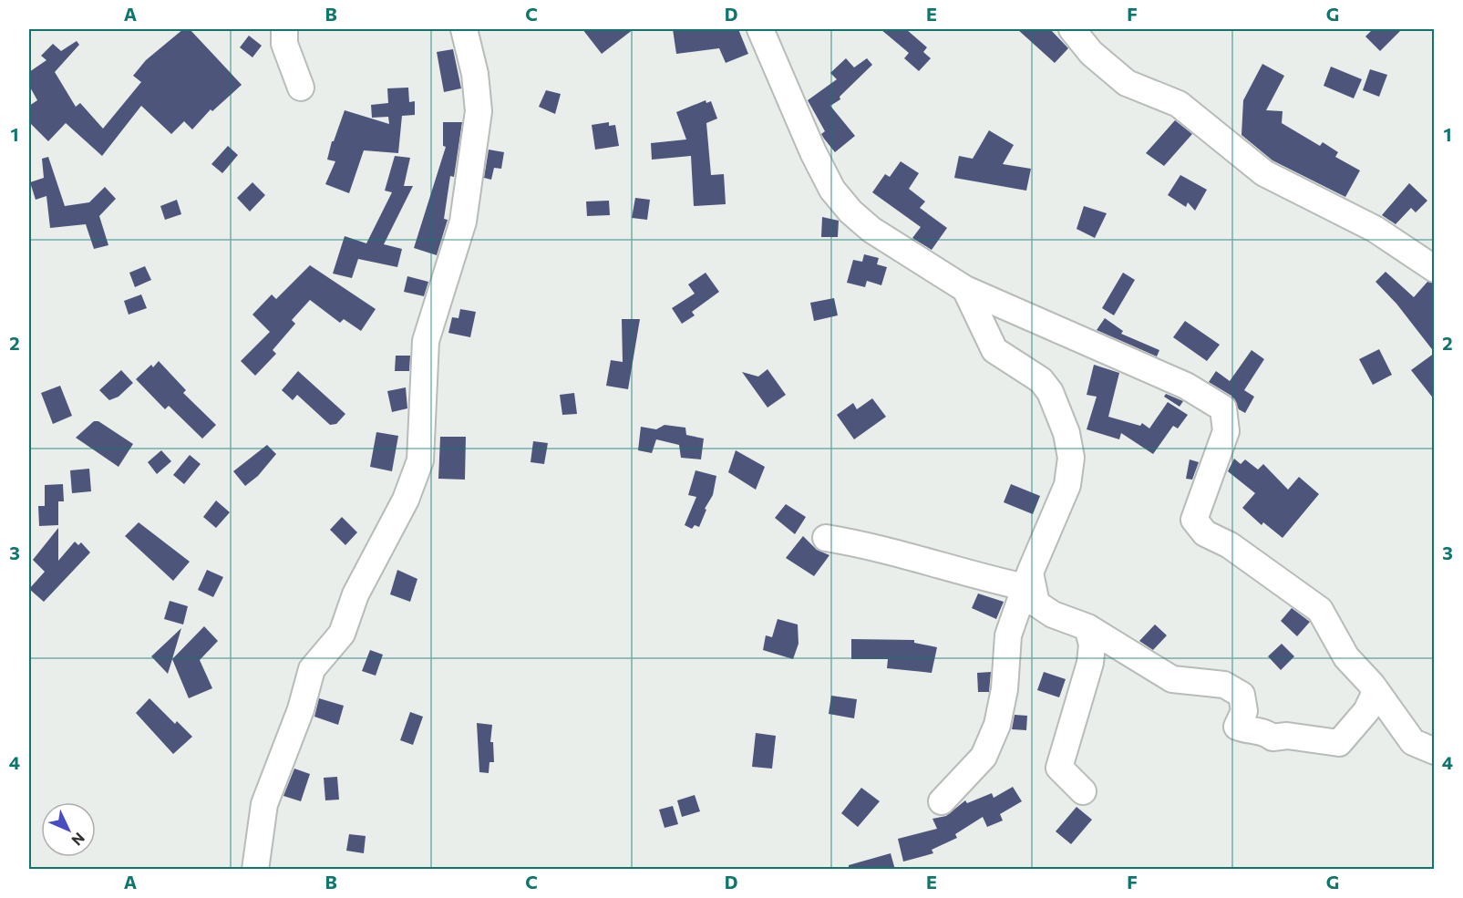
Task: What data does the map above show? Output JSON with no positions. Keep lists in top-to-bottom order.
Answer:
{
  "north": "bottom right",
  "grid": {
    "columns": [
      "A",
      "B",
      "C",
      "D",
      "E",
      "F",
      "G"
    ],
    "rows": [
      "1",
      "2",
      "3",
      "4"
    ]
  }
}
